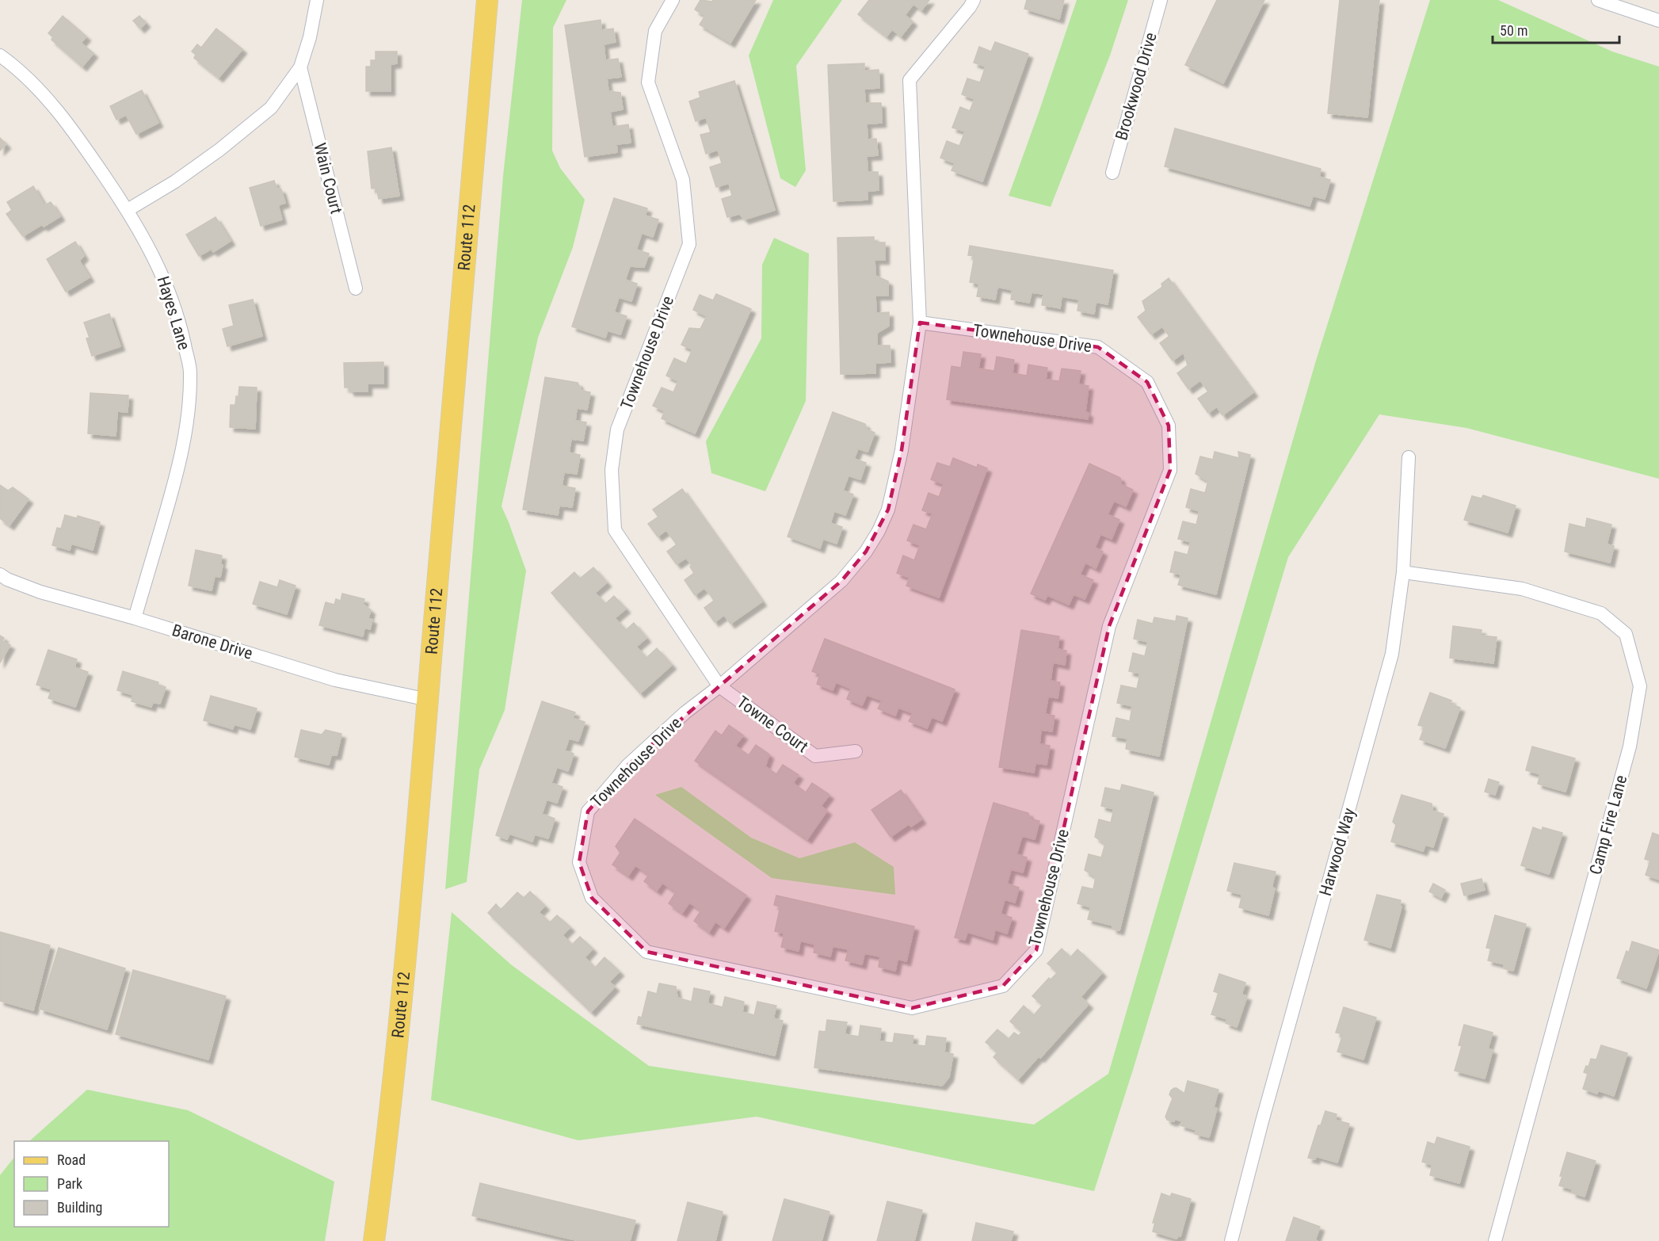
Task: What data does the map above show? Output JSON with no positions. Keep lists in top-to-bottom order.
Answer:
{
  "streets": {
    "main road": ["Route 112"],
    "street": [
      "Brookwood Drive",
      "Wain Court",
      "Hayes Lane",
      "Townehouse Drive",
      "Barone Drive",
      "Towne Court",
      "Camp Fire Lane",
      "Harwood Way"
    ]
  },
  "crossings": [
    ["Route 112", "Barone Drive"],
    ["Hayes Lane", "Barone Drive"],
    ["Townehouse Drive", "Towne Court"],
    ["Camp Fire Lane", "Harwood Way"]
  ],
  "legend": ["Road", "Park", "Building"],
  "scale_bar": "50 m"
}
